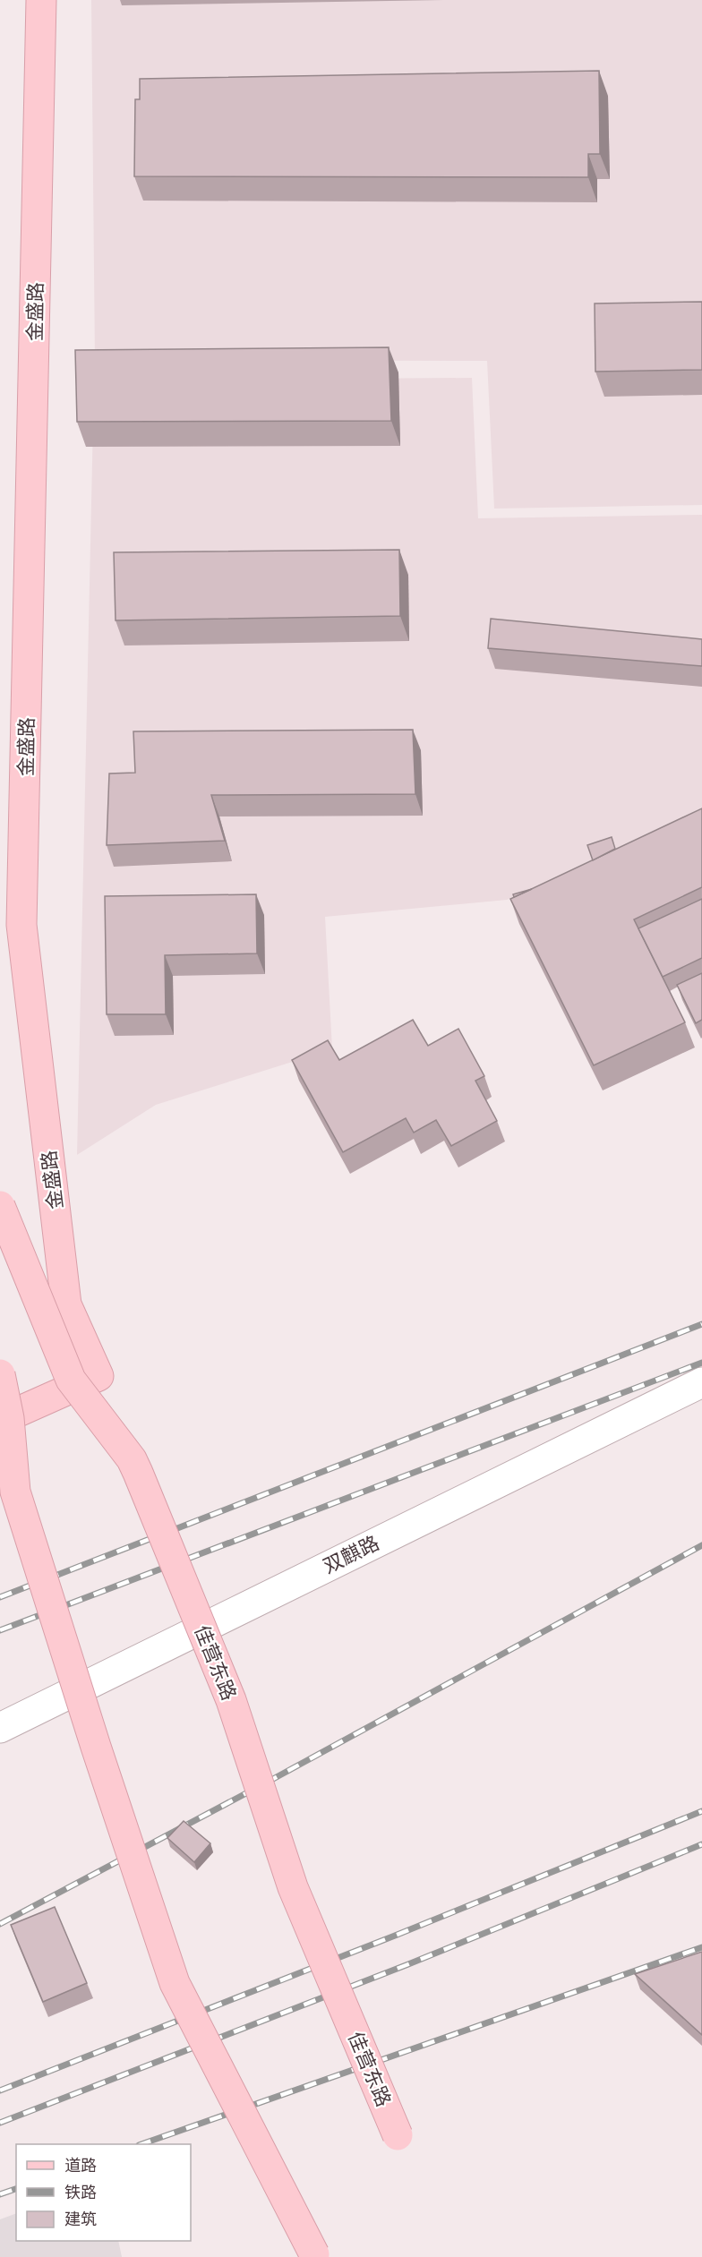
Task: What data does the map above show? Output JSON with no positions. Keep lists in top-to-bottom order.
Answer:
{
  "streets": {
    "street": ["金盛路", "双麒路", "佳营东路"]
  },
  "crossings": [
    ["双麒路", "佳营东路"]
  ],
  "legend": ["道路", "铁路", "建筑"]
}
